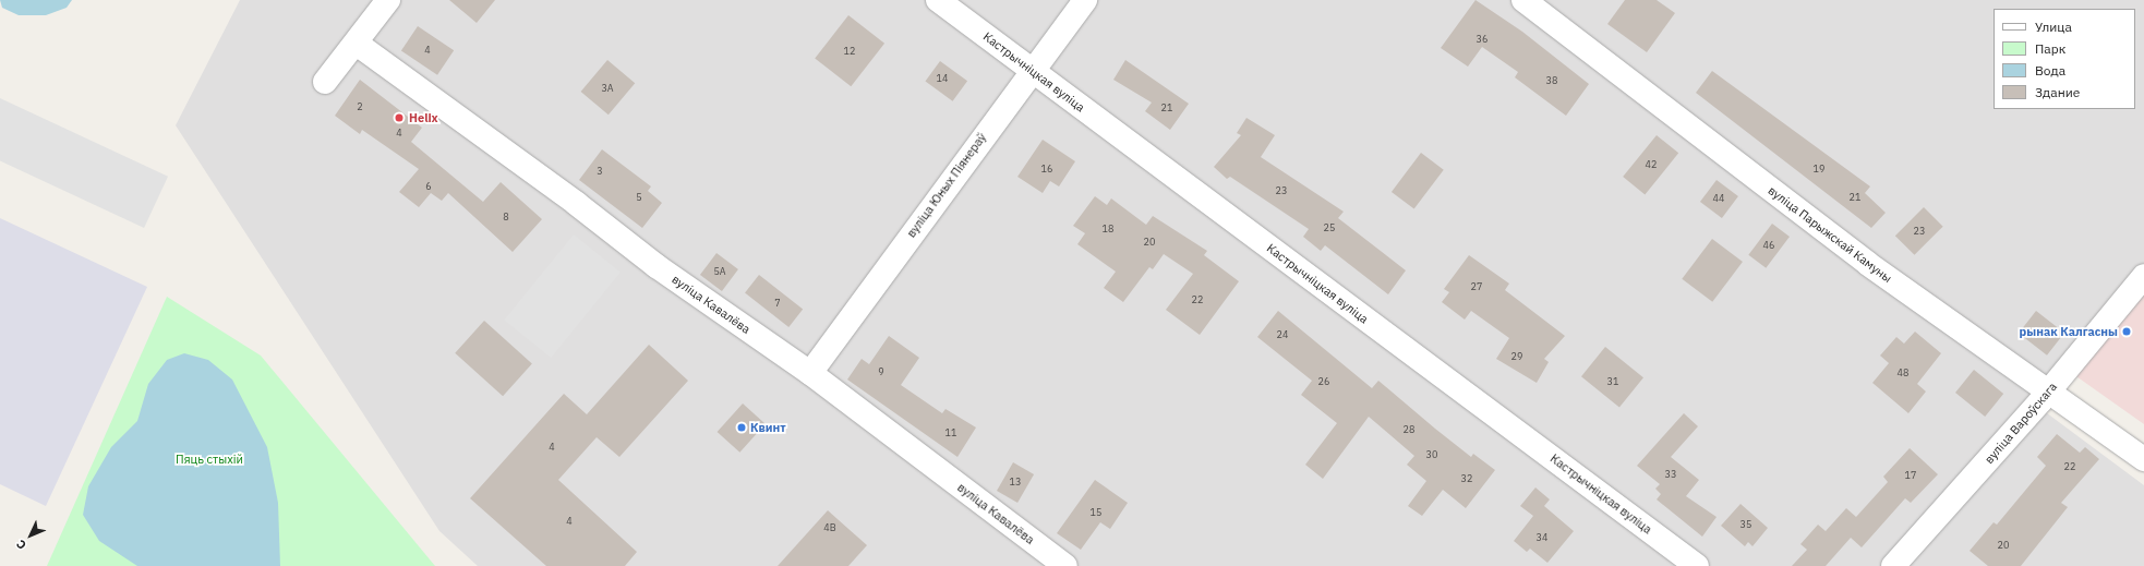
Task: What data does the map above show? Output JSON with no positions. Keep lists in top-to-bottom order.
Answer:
{
  "streets": {
    "street": [
      "Кастрычніцкая вуліца",
      "вуліца Юных Піянераў",
      "вуліца Парыжскай Камуны",
      "вуліца Кавалёва",
      "вуліца Вароўскага"
    ]
  },
  "crossings": [
    ["Кастрычніцкая вуліца", "вуліца Юных Піянераў"],
    ["вуліца Юных Піянераў", "вуліца Кавалёва"],
    ["вуліца Парыжскай Камуны", "вуліца Вароўскага"]
  ],
  "parks": ["Пяць стыхій"],
  "places": ["Helix", "рынак Калгасны", "Квинт"],
  "house_numbers": [
    "36",
    "4",
    "12",
    "14",
    "38",
    "3А",
    "2",
    "21",
    "4",
    "42",
    "16",
    "19",
    "3",
    "6",
    "23",
    "5",
    "21",
    "44",
    "8",
    "25",
    "18",
    "23",
    "20",
    "46",
    "5А",
    "27",
    "22",
    "7",
    "24",
    "29",
    "9",
    "48",
    "26",
    "31",
    "28",
    "11",
    "4",
    "30",
    "22",
    "33",
    "17",
    "32",
    "13",
    "15",
    "4",
    "35",
    "4В",
    "34",
    "20"
  ],
  "legend": [
    "Улица",
    "Парк",
    "Вода",
    "Здание"
  ],
  "north": "bottom left"
}
